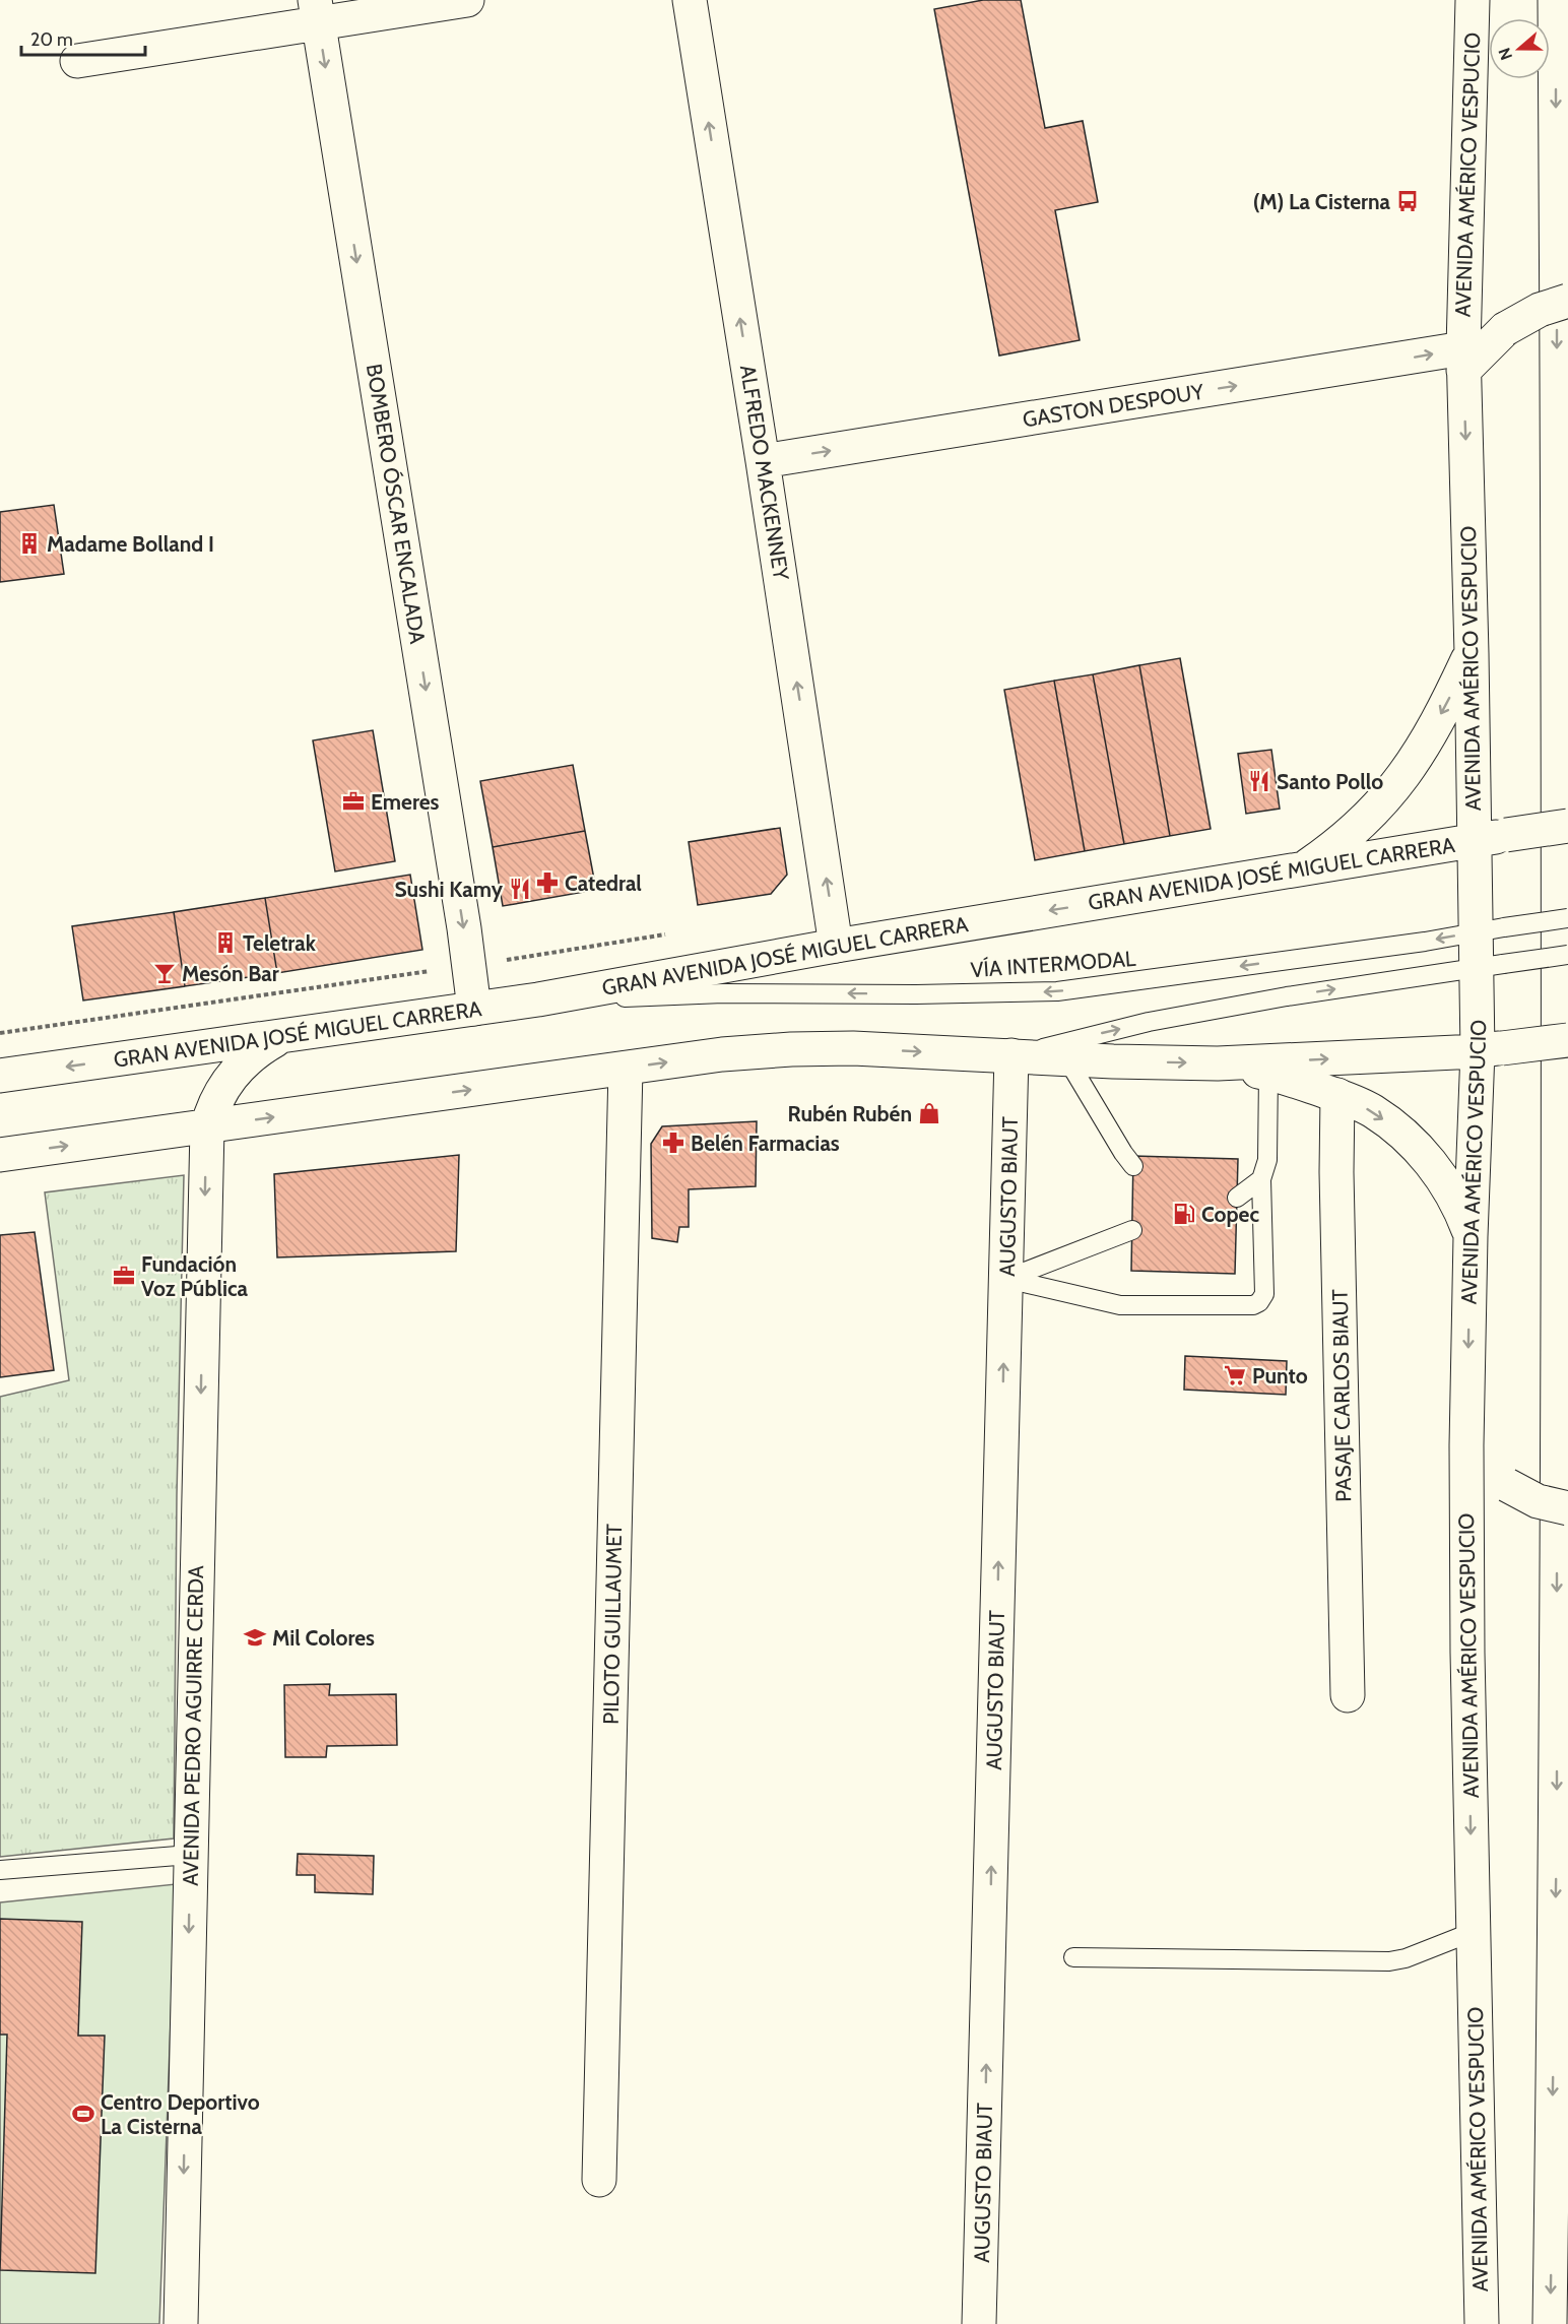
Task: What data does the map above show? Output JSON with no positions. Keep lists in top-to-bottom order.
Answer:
{
  "streets": {
    "main road": [
      "AVENIDA AMÉRICO VESPUCIO",
      "GASTON DESPOUY",
      "ALFREDO MACKENNEY",
      "BOMBERO ÓSCAR ENCALADA",
      "GRAN AVENIDA JOSÉ MIGUEL CARRERA",
      "AUGUSTO BIAUT",
      "PASAJE CARLOS BIAUT",
      "PILOTO GUILLAUMET",
      "AVENIDA PEDRO AGUIRRE CERDA"
    ],
    "lane": ["VÍA INTERMODAL"]
  },
  "crossings": [
    ["AVENIDA AMÉRICO VESPUCIO", "GASTON DESPOUY"],
    ["AVENIDA AMÉRICO VESPUCIO", "GRAN AVENIDA JOSÉ MIGUEL CARRERA"],
    ["AVENIDA AMÉRICO VESPUCIO", "VÍA INTERMODAL"],
    ["GASTON DESPOUY", "ALFREDO MACKENNEY"],
    ["ALFREDO MACKENNEY", "GRAN AVENIDA JOSÉ MIGUEL CARRERA"],
    ["BOMBERO ÓSCAR ENCALADA", "GRAN AVENIDA JOSÉ MIGUEL CARRERA"],
    ["GRAN AVENIDA JOSÉ MIGUEL CARRERA", "VÍA INTERMODAL"],
    ["GRAN AVENIDA JOSÉ MIGUEL CARRERA", "AVENIDA PEDRO AGUIRRE CERDA"]
  ],
  "one_way": [
    "GASTON DESPOUY",
    "ALFREDO MACKENNEY",
    "BOMBERO ÓSCAR ENCALADA",
    "AUGUSTO BIAUT",
    "AVENIDA PEDRO AGUIRRE CERDA"
  ],
  "places": {
    "bus stop": ["(M) La Cisterna"],
    "building": ["Madame Bolland I", "Teletrak"],
    "restaurant": ["Santo Pollo", "Sushi Kamy"],
    "office": ["Emeres", "Fundación Voz Pública"],
    "pharmacy": ["Catedral", "Belén Farmacias"],
    "bar": ["Mesón Bar"],
    "shop": ["Rubén Rubén"],
    "fuel station": ["Copec"],
    "supermarket": ["Punto"],
    "school or university": ["Mil Colores"],
    "sports": ["Centro Deportivo La Cisterna"]
  },
  "scale_bar": "20 m",
  "north": "left"
}
